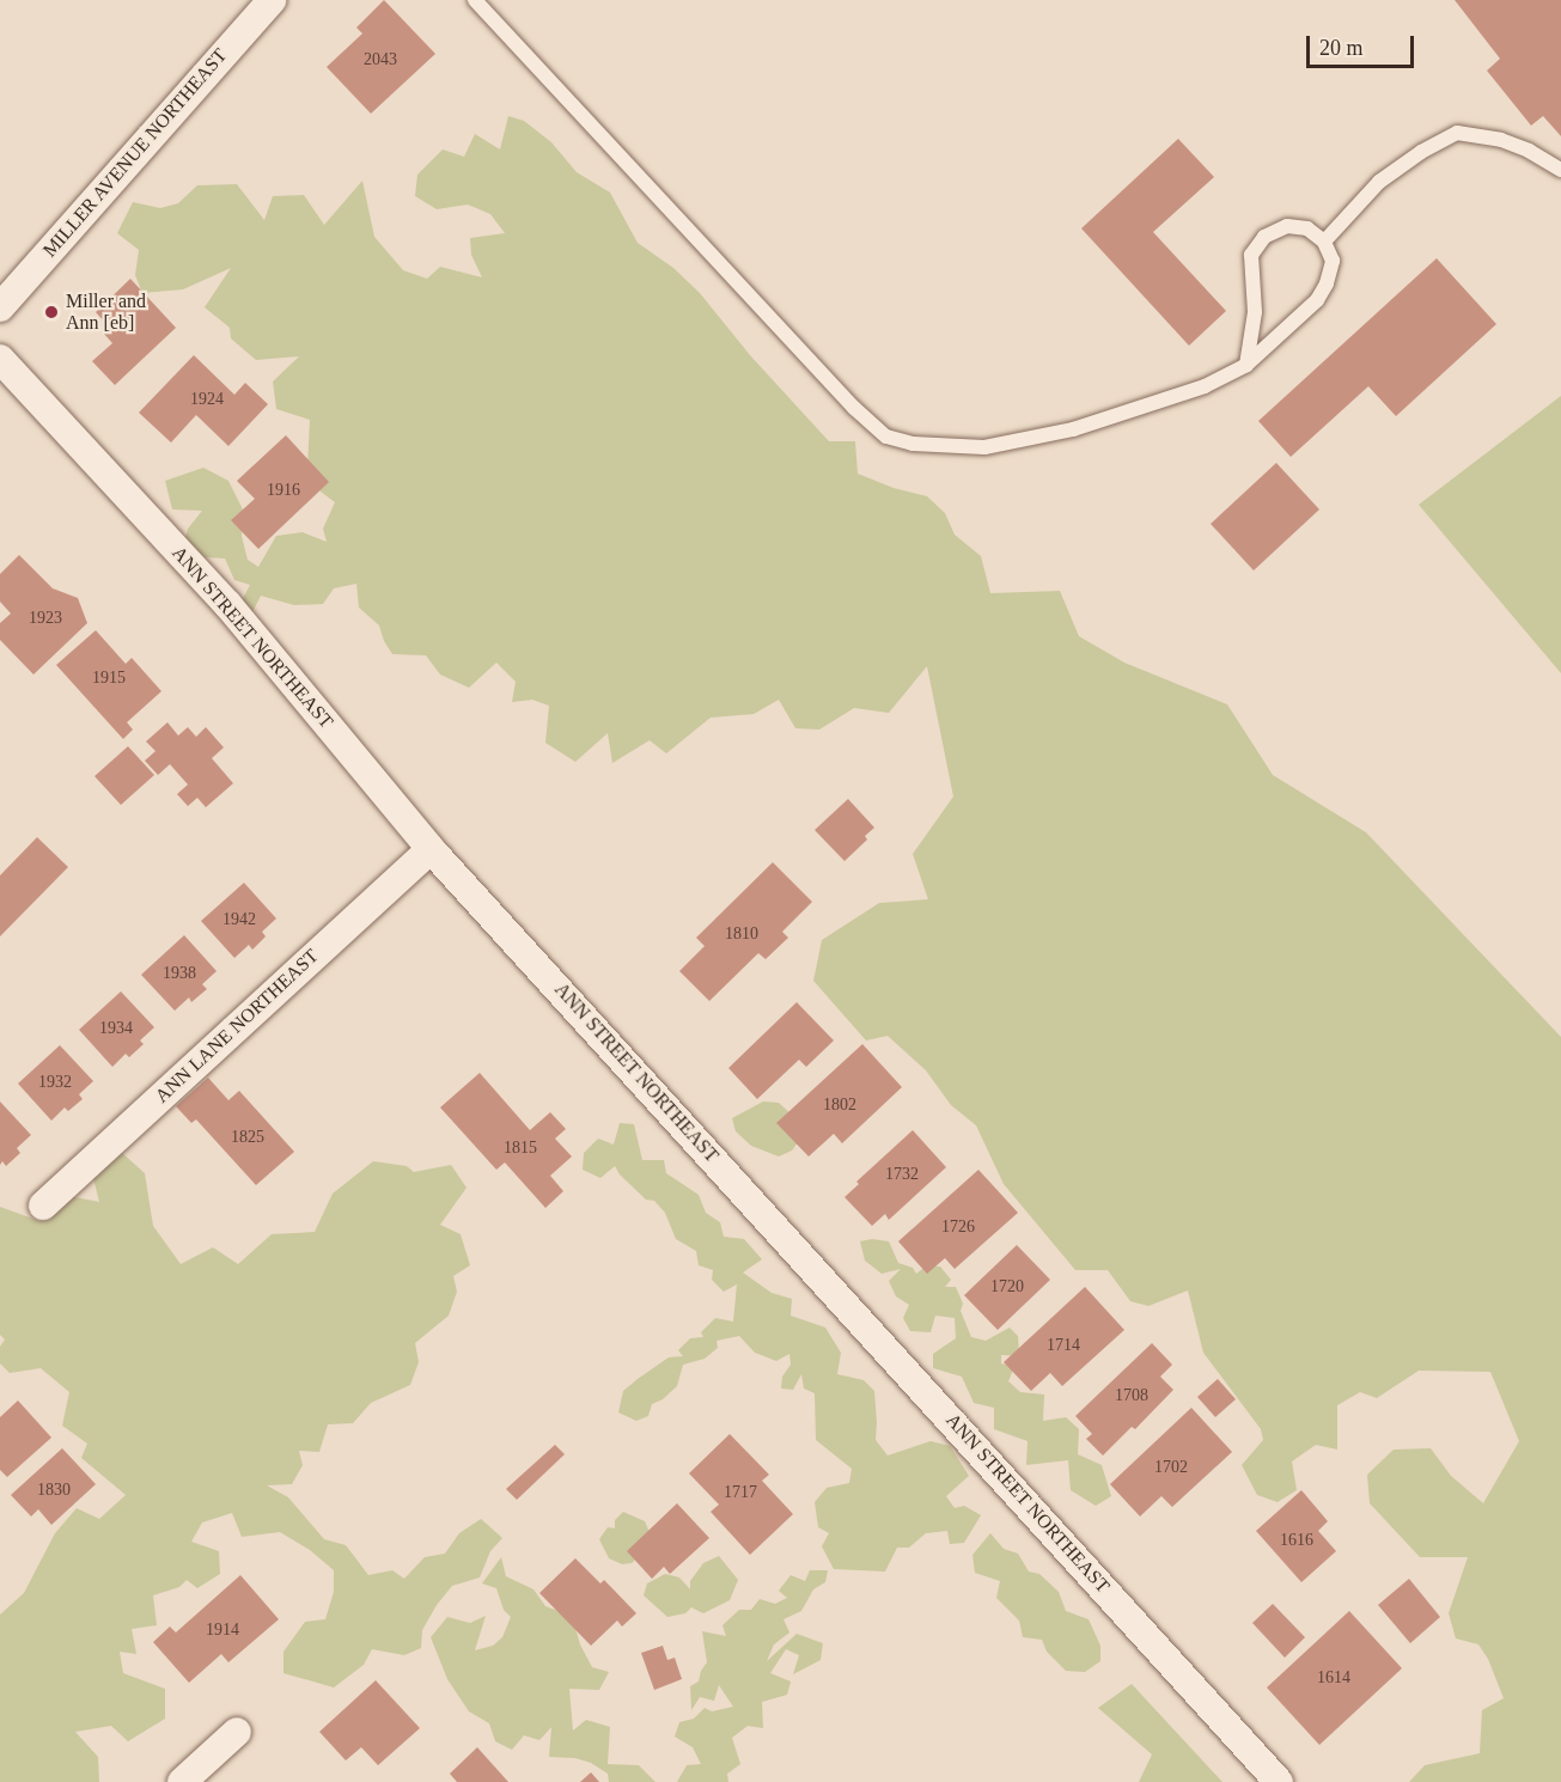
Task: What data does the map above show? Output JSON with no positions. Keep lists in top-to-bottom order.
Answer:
{
  "streets": {
    "street": ["MILLER AVENUE NORTHEAST", "ANN STREET NORTHEAST", "ANN LANE NORTHEAST"]
  },
  "crossings": [
    ["ANN STREET NORTHEAST", "ANN LANE NORTHEAST"]
  ],
  "places": ["Miller and Ann [eb]"],
  "house_numbers": [
    "2043",
    "1924",
    "1916",
    "1923",
    "1915",
    "1942",
    "1810",
    "1938",
    "1934",
    "1932",
    "1802",
    "1825",
    "1815",
    "1732",
    "1726",
    "1720",
    "1714",
    "1708",
    "1702",
    "1830",
    "1717",
    "1616",
    "1914",
    "1614"
  ],
  "scale_bar": "20 m"
}
